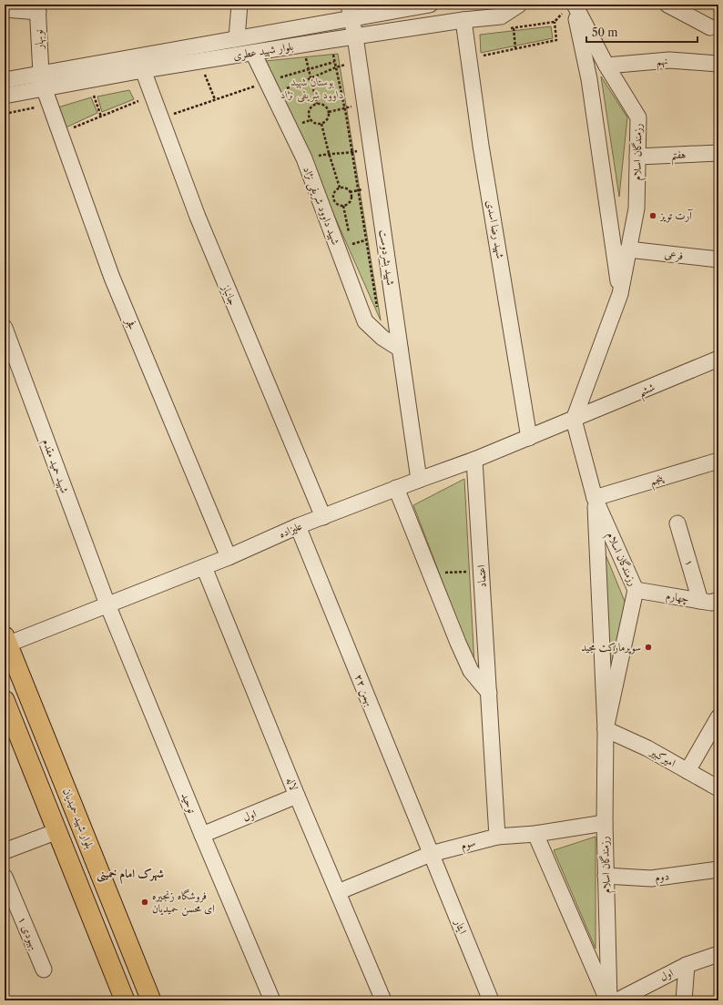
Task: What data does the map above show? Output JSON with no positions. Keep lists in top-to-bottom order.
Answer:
{
  "streets": {
    "main road": ["بلوار شهید حمیدیان"],
    "street": [
      "نوبهار",
      "بلوار شهید عطری",
      "نهم",
      "رزمندگان اسلام",
      "هفتم",
      "شهید داوود شریفی نژاد",
      "شهید رضا اسدی",
      "فرعی",
      "شهید بشردوست",
      "جانباز",
      "فجر",
      "ششم",
      "شهید حمید مقدم",
      "پنجم",
      "علیزاده",
      "۱",
      "اعتماد",
      "چهارم",
      "۲۲ بهمن",
      "امیرکبیر",
      "لاله",
      "توحید",
      "اول",
      "سوم",
      "دوم",
      "ایثار",
      "بهبودی ۱"
    ]
  },
  "crossings": [
    ["نوبهار", "بلوار شهید عطری"],
    ["نوبهار", "فجر"],
    ["بلوار شهید عطری", "شهید داوود شریفی نژاد"],
    ["بلوار شهید عطری", "شهید رضا اسدی"],
    ["بلوار شهید عطری", "شهید بشردوست"],
    ["بلوار شهید عطری", "جانباز"],
    ["بلوار شهید عطری", "فجر"],
    ["نهم", "رزمندگان اسلام"],
    ["رزمندگان اسلام", "هفتم"],
    ["رزمندگان اسلام", "فرعی"],
    ["رزمندگان اسلام", "ششم"],
    ["رزمندگان اسلام", "پنجم"],
    ["رزمندگان اسلام", "علیزاده"],
    ["رزمندگان اسلام", "چهارم"],
    ["رزمندگان اسلام", "امیرکبیر"],
    ["رزمندگان اسلام", "سوم"],
    ["رزمندگان اسلام", "دوم"],
    ["شهید داوود شریفی نژاد", "شهید بشردوست"],
    ["شهید رضا اسدی", "علیزاده"],
    ["شهید بشردوست", "علیزاده"],
    ["جانباز", "علیزاده"],
    ["فجر", "علیزاده"],
    ["ششم", "علیزاده"],
    ["شهید حمید مقدم", "علیزاده"],
    ["شهید حمید مقدم", "توحید"],
    ["علیزاده", "اعتماد"],
    ["علیزاده", "۲۲ بهمن"],
    ["علیزاده", "لاله"],
    ["علیزاده", "توحید"],
    ["علیزاده", "بلوار شهید حمیدیان"],
    ["۱", "چهارم"],
    ["اعتماد", "سوم"],
    ["۲۲ بهمن", "سوم"],
    ["۲۲ بهمن", "ایثار"],
    ["لاله", "اول"],
    ["لاله", "سوم"],
    ["توحید", "اول"],
    ["سوم", "ایثار"]
  ],
  "districts": ["شهرک امام خمینی"],
  "parks": ["بوستان شهید داوود شریفی نژاد"],
  "places": ["آرت تویز", "سوپرمارکت مجید", "فروشگاه زنجیره ای محسن حمیدیان"],
  "scale_bar": "50 m"
}
